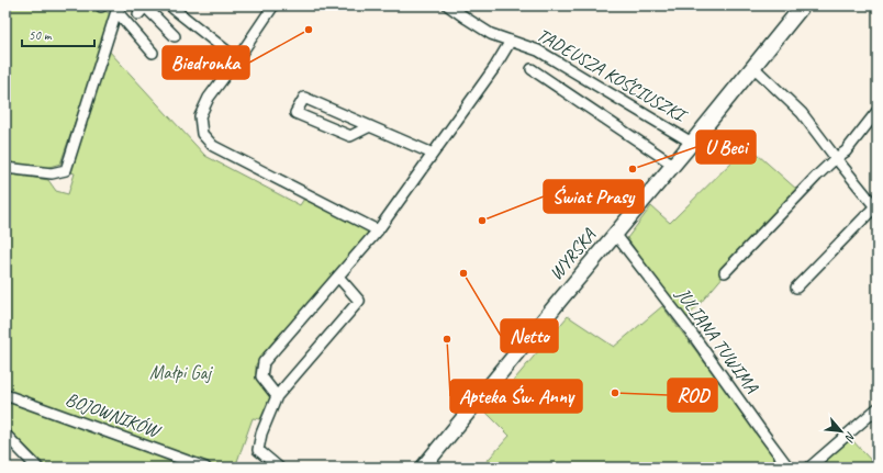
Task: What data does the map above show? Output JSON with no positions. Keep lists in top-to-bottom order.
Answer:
{
  "streets": {
    "street": [
      "TADEUSZA KOŚCIUSZKI",
      "WYRSKA",
      "JULIANA TUWIMA",
      "BOJOWNIKÓW"
    ]
  },
  "crossings": [
    ["TADEUSZA KOŚCIUSZKI", "WYRSKA"],
    ["WYRSKA", "JULIANA TUWIMA"]
  ],
  "parks": ["Małpi Gaj"],
  "places": [
    "Biedronka",
    "U Beci",
    "Świat Prasy",
    "Netto",
    "Apteka Św. Anny",
    "ROD"
  ],
  "scale_bar": "50 m",
  "north": "bottom right"
}
